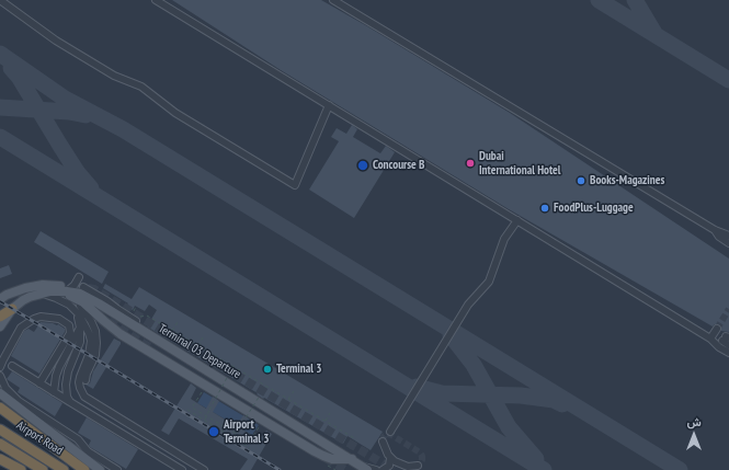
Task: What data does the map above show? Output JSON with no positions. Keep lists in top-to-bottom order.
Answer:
{
  "streets": {
    "highway": ["Airport Road"],
    "main road": ["Terminal 03 Departure"]
  },
  "places": [
    "Dubai International Hotel",
    "Concourse B",
    "Books-Magazines",
    "FoodPlus-Luggage",
    "Terminal 3",
    "Airport Terminal 3"
  ],
  "north": "top"
}
